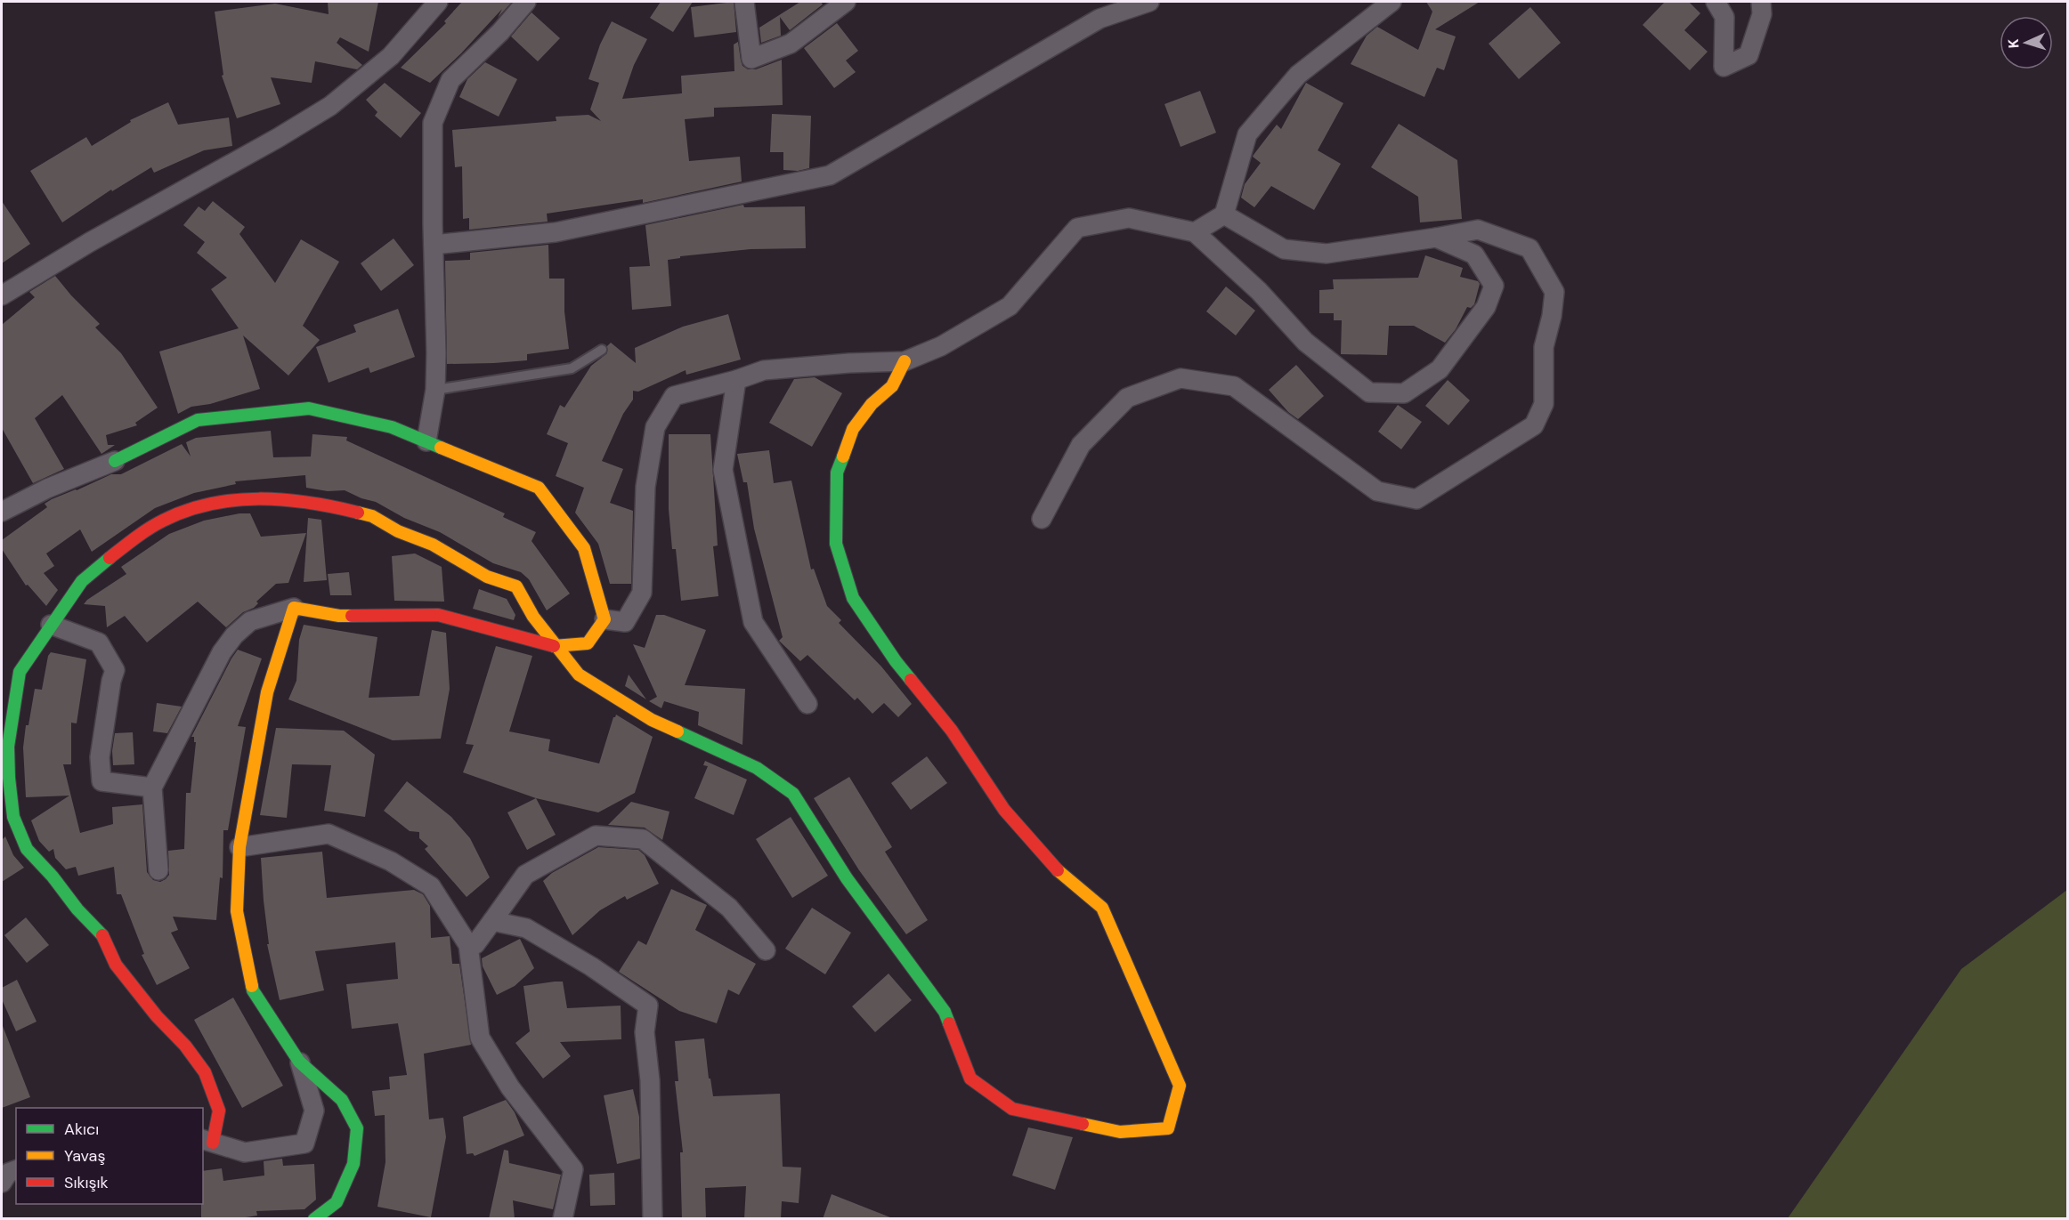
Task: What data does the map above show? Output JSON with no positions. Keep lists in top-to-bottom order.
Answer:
{
  "legend": ["Akıcı", "Yavaş", "Sıkışık"],
  "north": "left"
}
